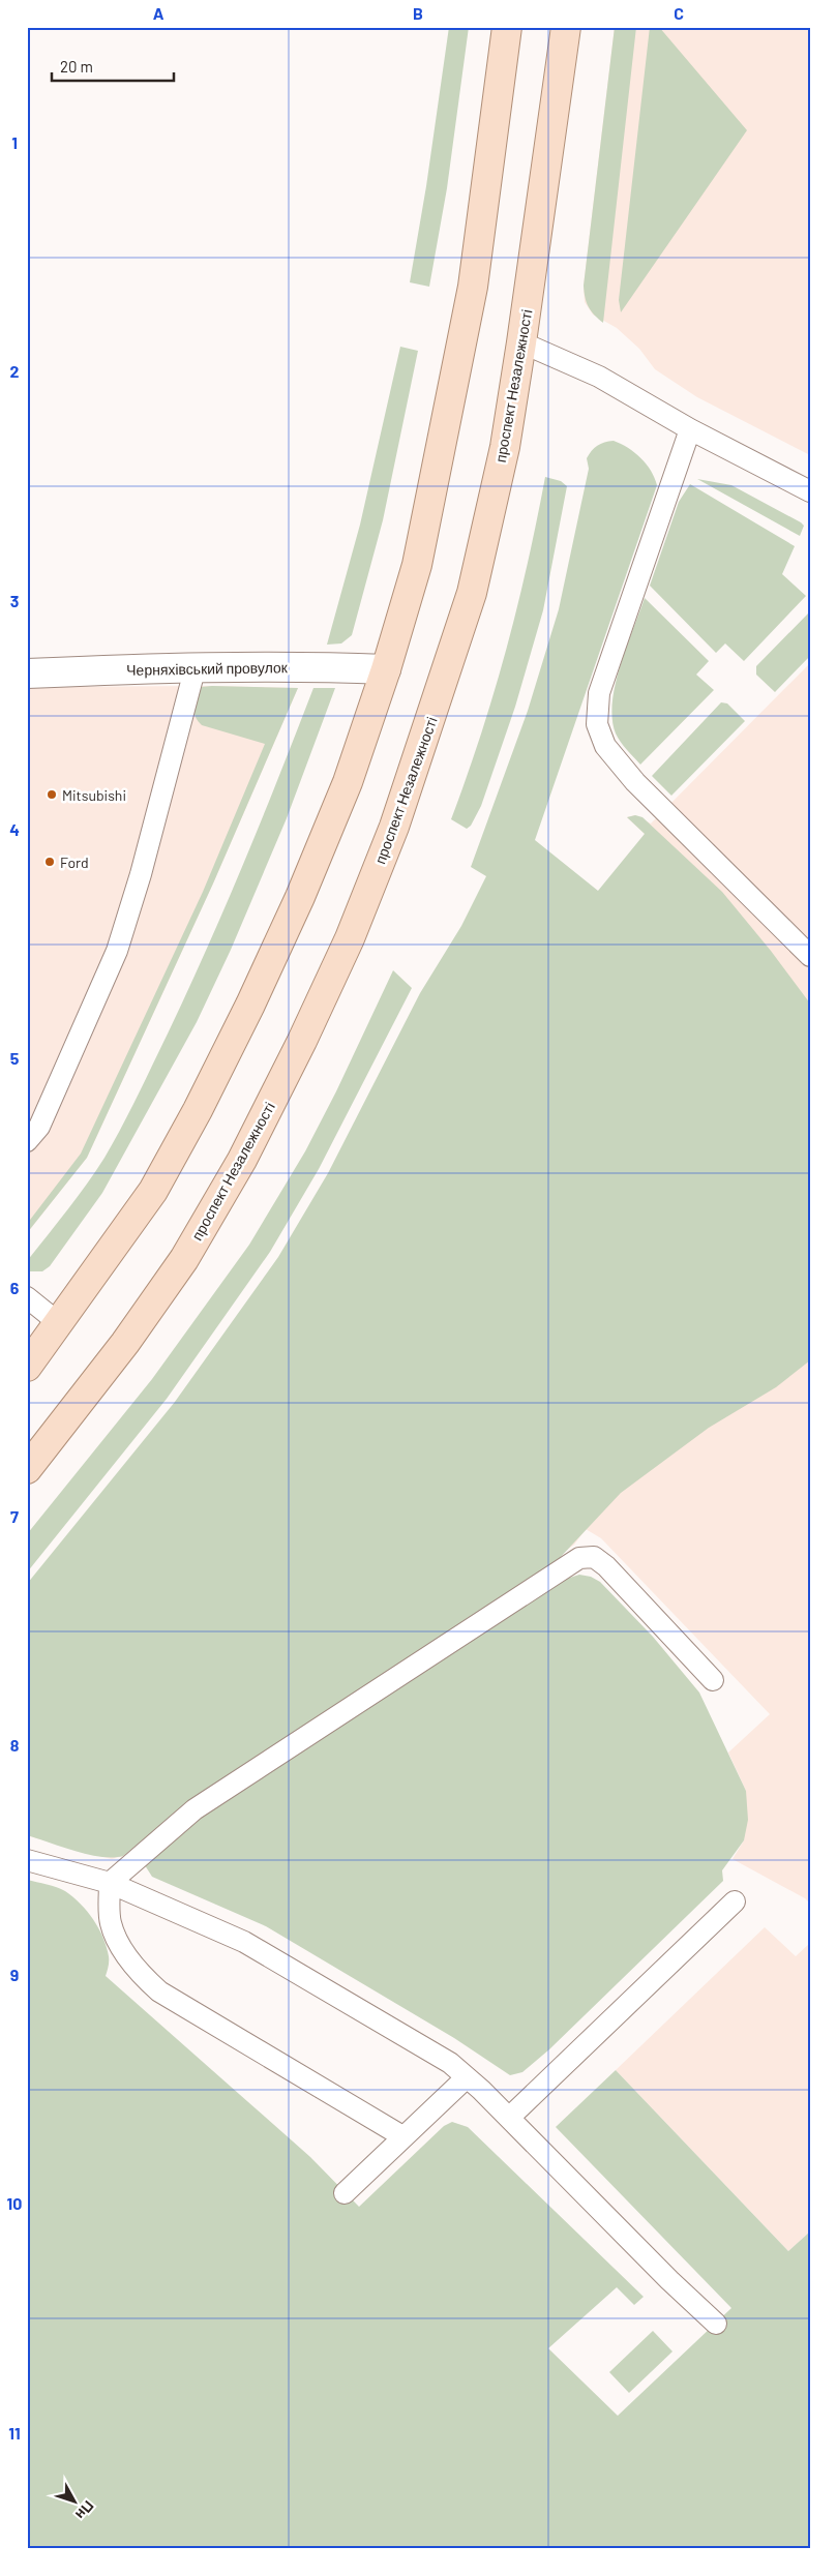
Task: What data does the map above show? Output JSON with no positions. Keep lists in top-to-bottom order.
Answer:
{
  "streets": {
    "main road": ["проспект Незалежності"],
    "street": ["Черняхівський провулок"]
  },
  "places": ["Mitsubishi", "Ford"],
  "scale_bar": "20 m",
  "north": "bottom right",
  "grid": {
    "columns": ["A", "B", "C"],
    "rows": [
      "1",
      "2",
      "3",
      "4",
      "5",
      "6",
      "7",
      "8",
      "9",
      "10",
      "11"
    ]
  }
}
